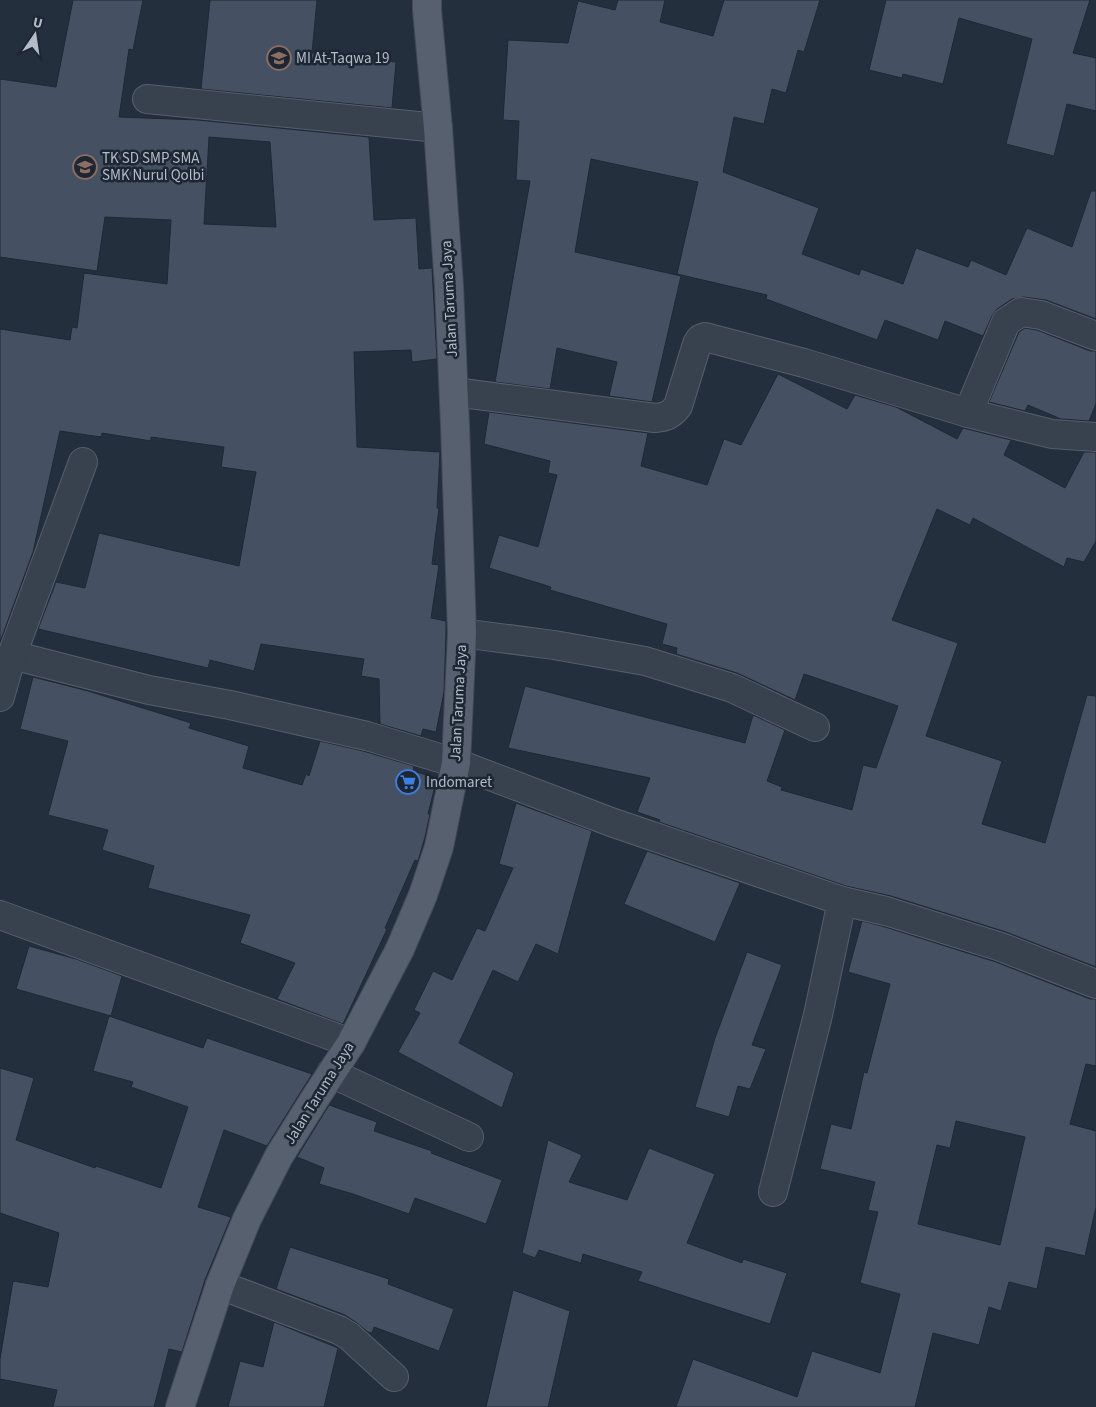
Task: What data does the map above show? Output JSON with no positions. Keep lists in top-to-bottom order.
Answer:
{
  "streets": {
    "main road": ["Jalan Taruma Jaya"]
  },
  "places": {
    "school or university": ["MI At-Taqwa 19", "TK SD SMP SMA SMK Nurul Qolbi"],
    "supermarket": ["Indomaret"]
  },
  "north": "top"
}
